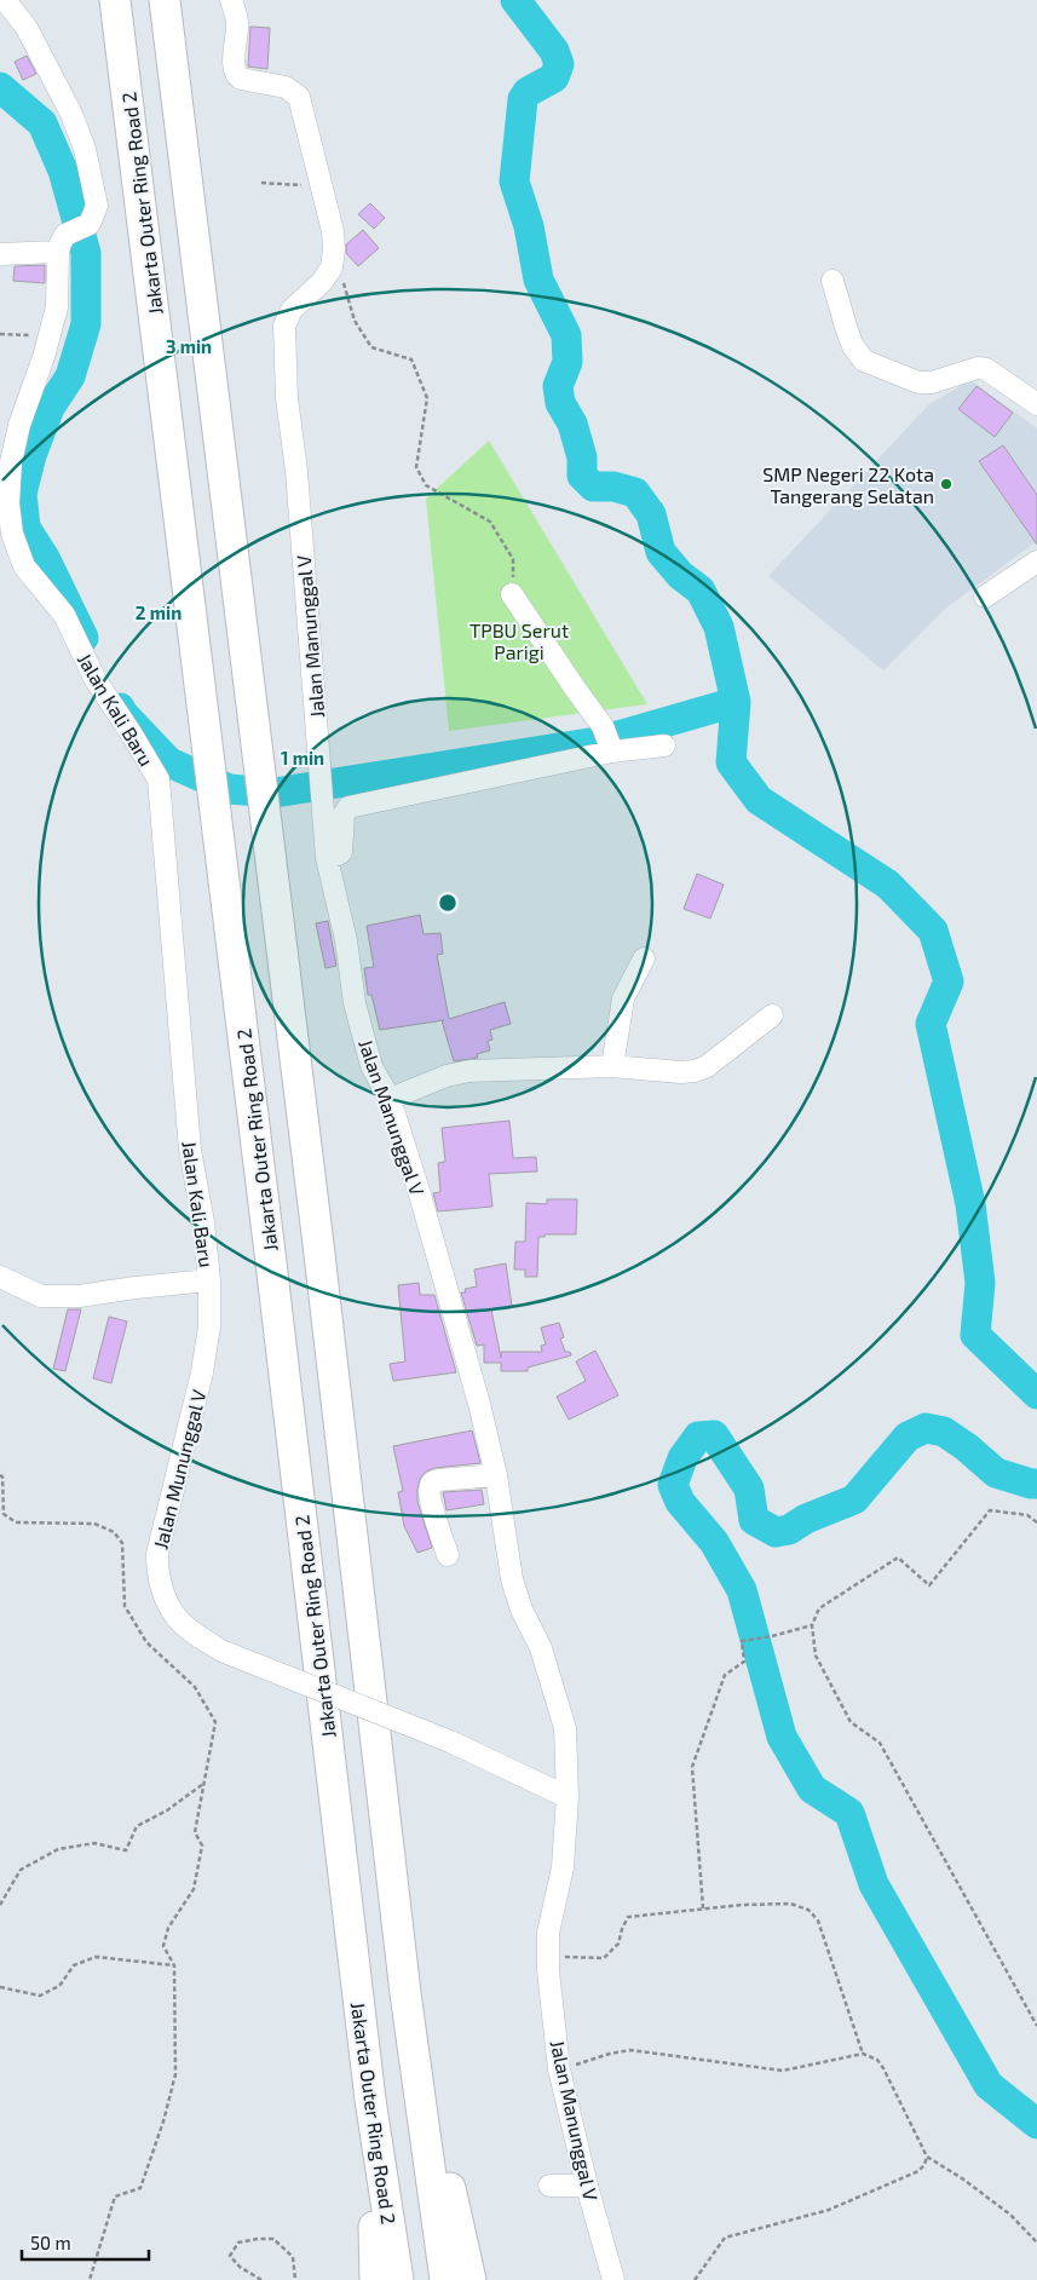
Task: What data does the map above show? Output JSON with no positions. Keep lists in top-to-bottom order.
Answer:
{
  "streets": {
    "highway": ["Jakarta Outer Ring Road 2"],
    "street": ["Jalan Manunggal V", "Jalan Kali Baru", "Jalan Mununggal V"]
  },
  "crossings": [
    ["Jalan Manunggal V", "Jalan Mununggal V"],
    ["Jalan Kali Baru", "Jalan Mununggal V"]
  ],
  "parks": ["TPBU Serut Parigi"],
  "places": ["SMP Negeri 22 Kota Tangerang Selatan"],
  "scale_bar": "50 m",
  "rings": ["3 min", "2 min", "1 min"]
}
